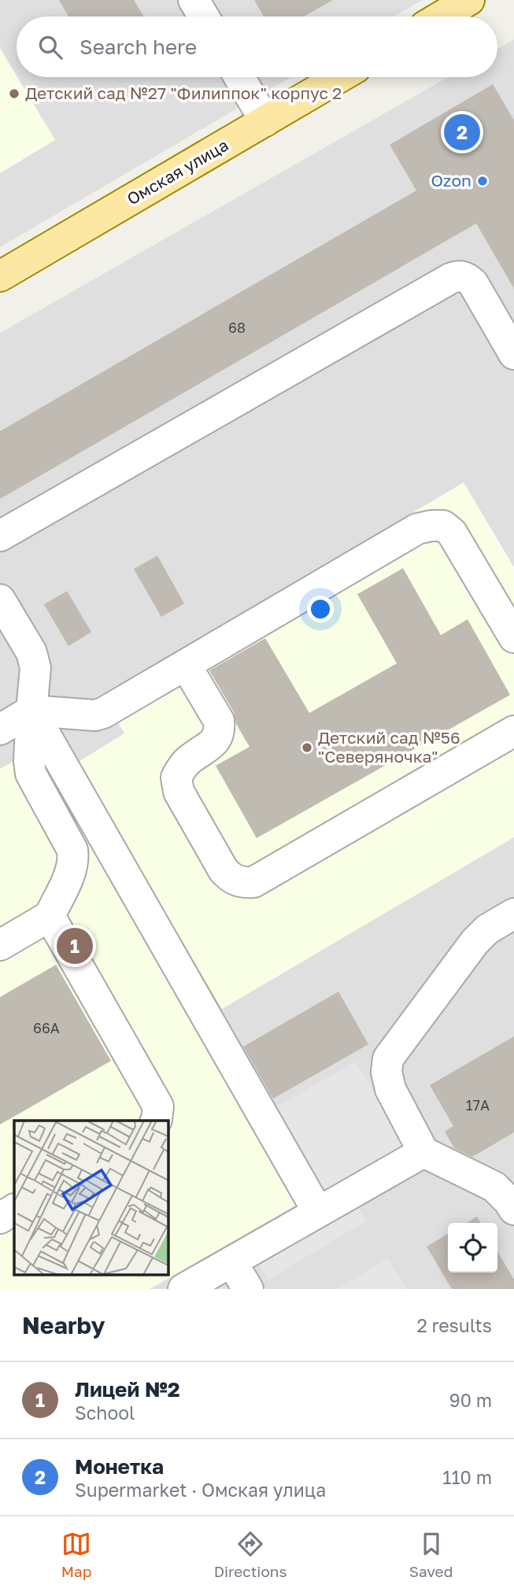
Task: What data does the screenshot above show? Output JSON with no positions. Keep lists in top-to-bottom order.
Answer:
{
  "streets": {
    "main road": ["Омская улица"]
  },
  "places": ["Детский сад №27 \"Филиппок\" корпус 2", "Ozon", "Детский сад №56 \"Северяночка\""],
  "house_numbers": ["68", "66А", "17А"],
  "page": {
    "search": "Search here",
    "pins": ["2", "1"],
    "heading": ["Nearby", "2 results"],
    "list": [
      {
        "mark": "1",
        "name": "Лицей №2",
        "note": "School",
        "value": "90 m"
      },
      {
        "mark": "2",
        "name": "Монетка",
        "note": "Supermarket · Омская улица",
        "value": "110 m"
      }
    ],
    "nav": ["Map", "Directions", "Saved"]
  }
}
